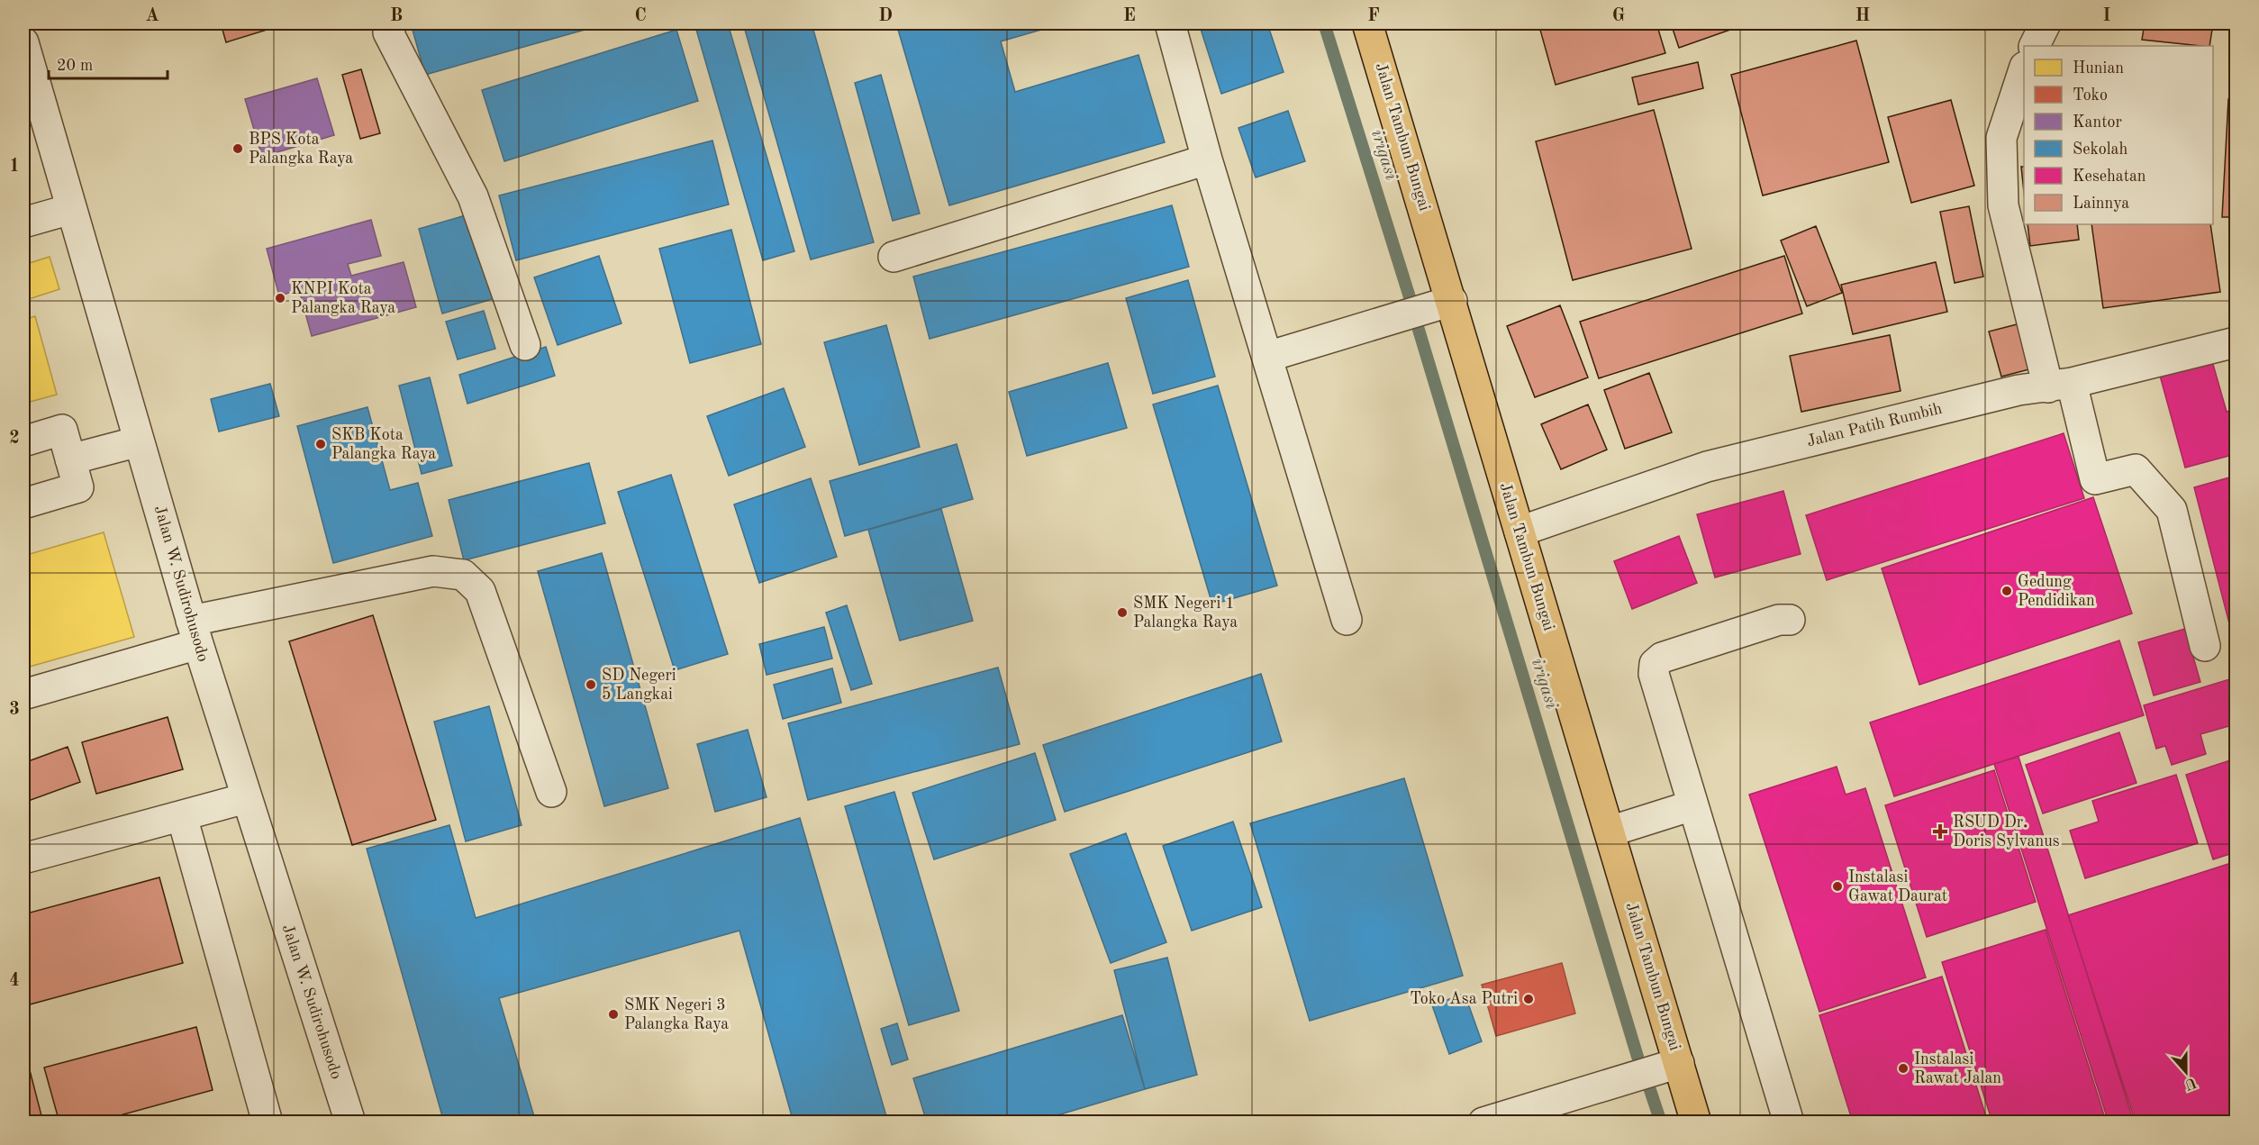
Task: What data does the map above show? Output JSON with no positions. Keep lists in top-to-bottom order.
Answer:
{
  "streets": {
    "main road": ["Jalan Tambun Bungai"],
    "street": ["Jalan Patih Rumbih", "Jalan W. Sudirohusodo"]
  },
  "crossings": [
    ["Jalan Tambun Bungai", "Jalan Patih Rumbih"]
  ],
  "water": ["irigasi"],
  "places": {
    "other": [
      "BPS Kota Palangka Raya",
      "KNPI Kota Palangka Raya",
      "SKB Kota Palangka Raya",
      "Gedung Pendidikan",
      "SMK Negeri 1 Palangka Raya",
      "SD Negeri 5 Langkai",
      "Instalasi Gawat Daurat",
      "Toko Asa Putri",
      "SMK Negeri 3 Palangka Raya",
      "Instalasi Rawat Jalan"
    ],
    "health": ["RSUD Dr. Doris Sylvanus"]
  },
  "legend": [
    "Hunian",
    "Toko",
    "Kantor",
    "Sekolah",
    "Kesehatan",
    "Lainnya"
  ],
  "scale_bar": "20 m",
  "north": "bottom",
  "grid": {
    "columns": [
      "A",
      "B",
      "C",
      "D",
      "E",
      "F",
      "G",
      "H",
      "I"
    ],
    "rows": [
      "1",
      "2",
      "3",
      "4"
    ]
  }
}
